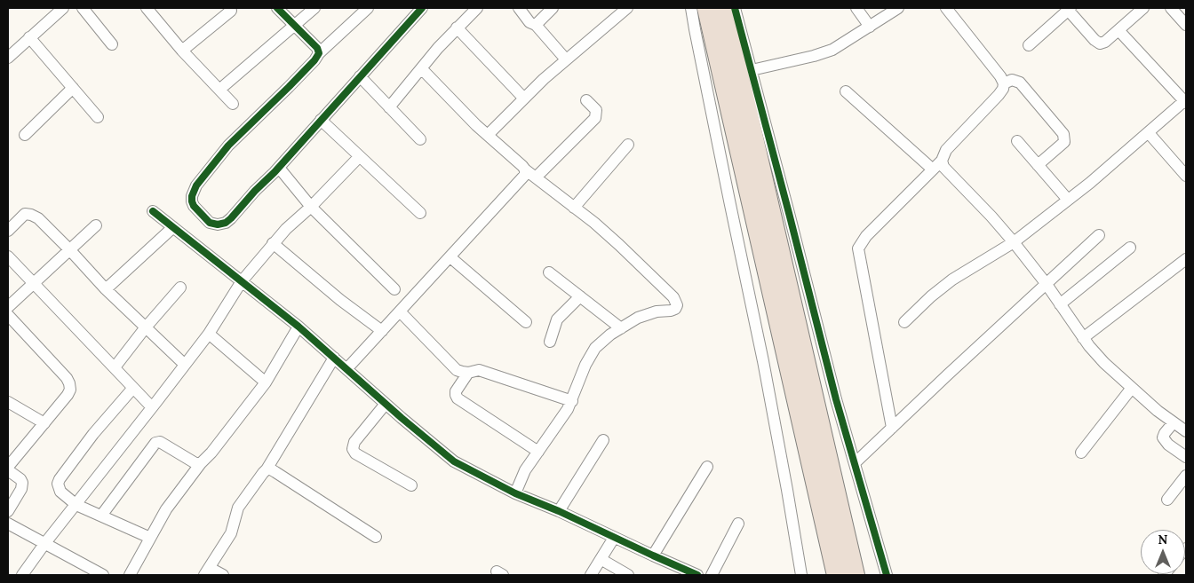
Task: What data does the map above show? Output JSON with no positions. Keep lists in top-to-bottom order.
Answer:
{
  "north": "top"
}
